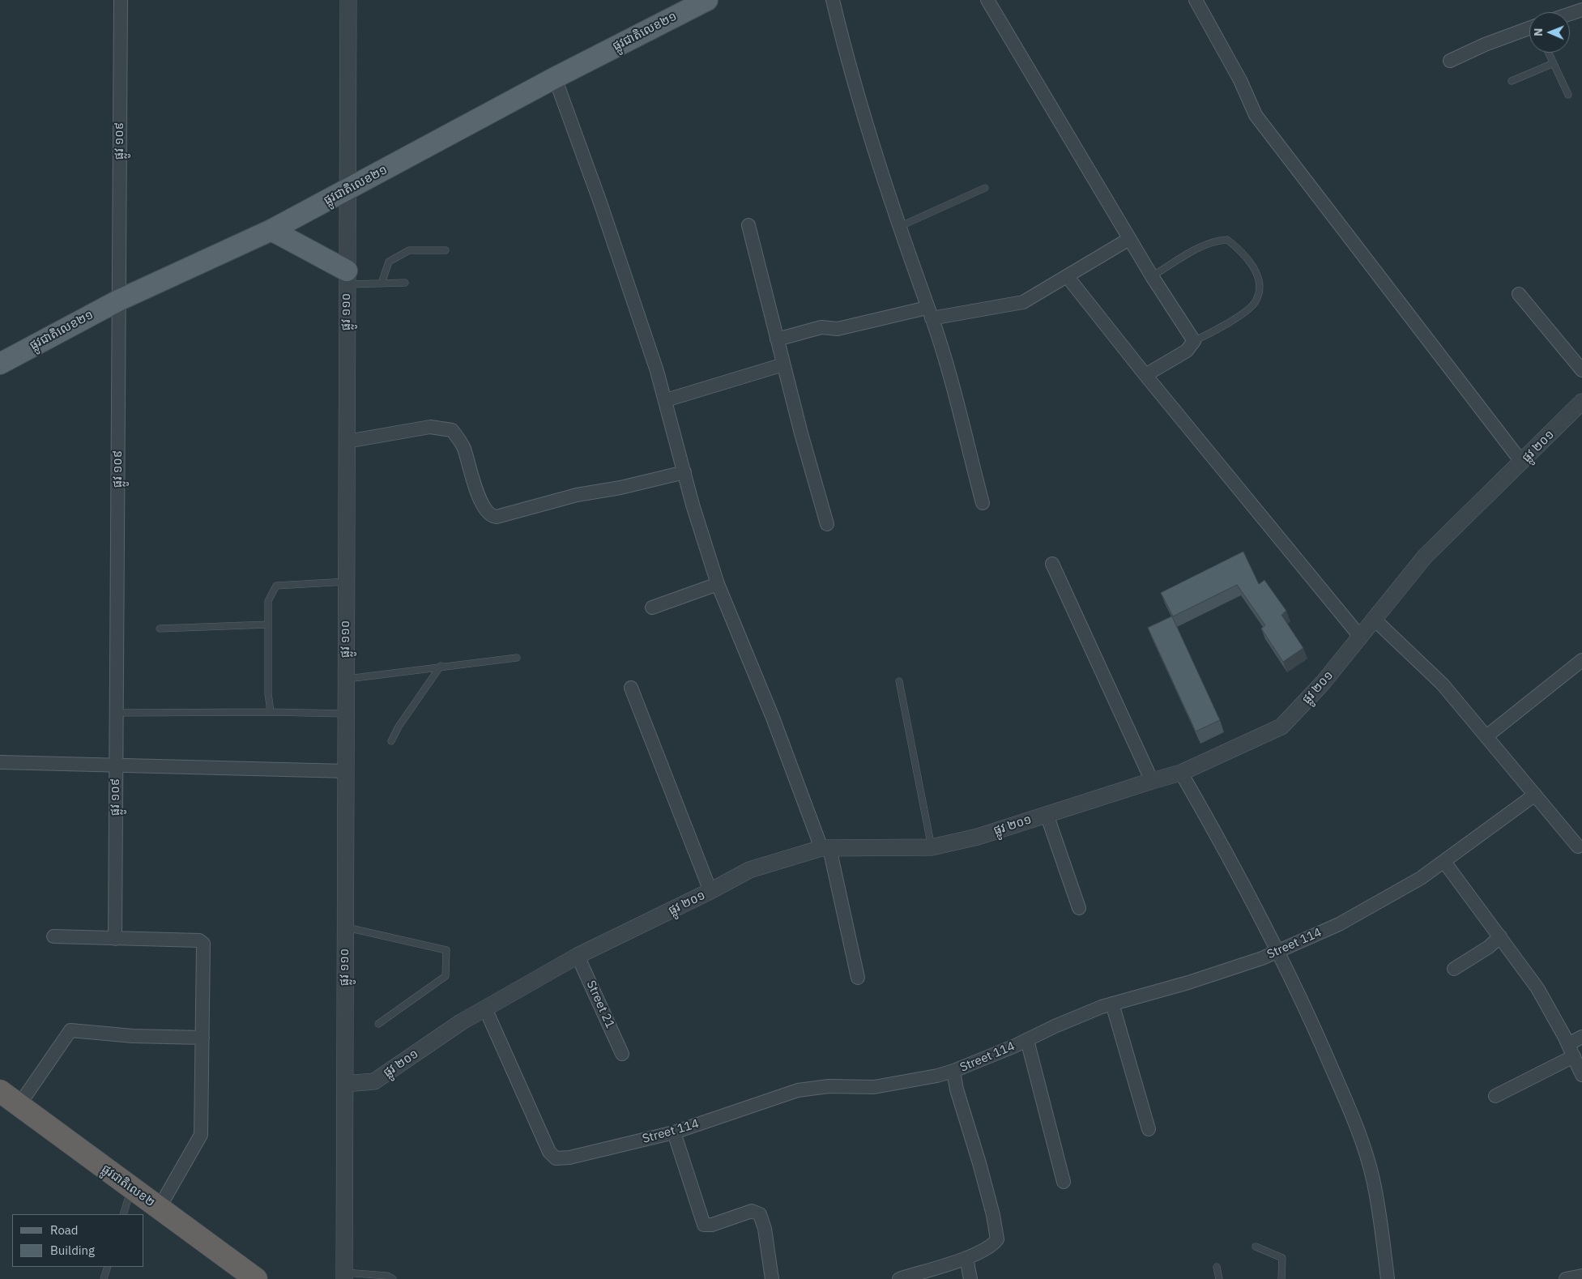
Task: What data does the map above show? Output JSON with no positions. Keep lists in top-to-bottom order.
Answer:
{
  "streets": {
    "highway": ["ផ្លូវជាតិលេខ២"],
    "main road": ["ផ្លូវជាតិលេខ២១"],
    "street": [
      "ផ្លូវ ១០៩",
      "ផ្លូវ ១១០",
      "ផ្លូវ ២០១",
      "Street 114",
      "Street 21"
    ]
  },
  "crossings": [
    ["ផ្លូវជាតិលេខ២១", "ផ្លូវ ១០៩"],
    ["ផ្លូវជាតិលេខ២១", "ផ្លូវ ១១០"],
    ["ផ្លូវ ១១០", "ផ្លូវ ២០១"],
    ["ផ្លូវ ២០១", "Street 114"],
    ["ផ្លូវ ២០១", "Street 21"]
  ],
  "legend": ["Road", "Building"],
  "north": "left"
}
